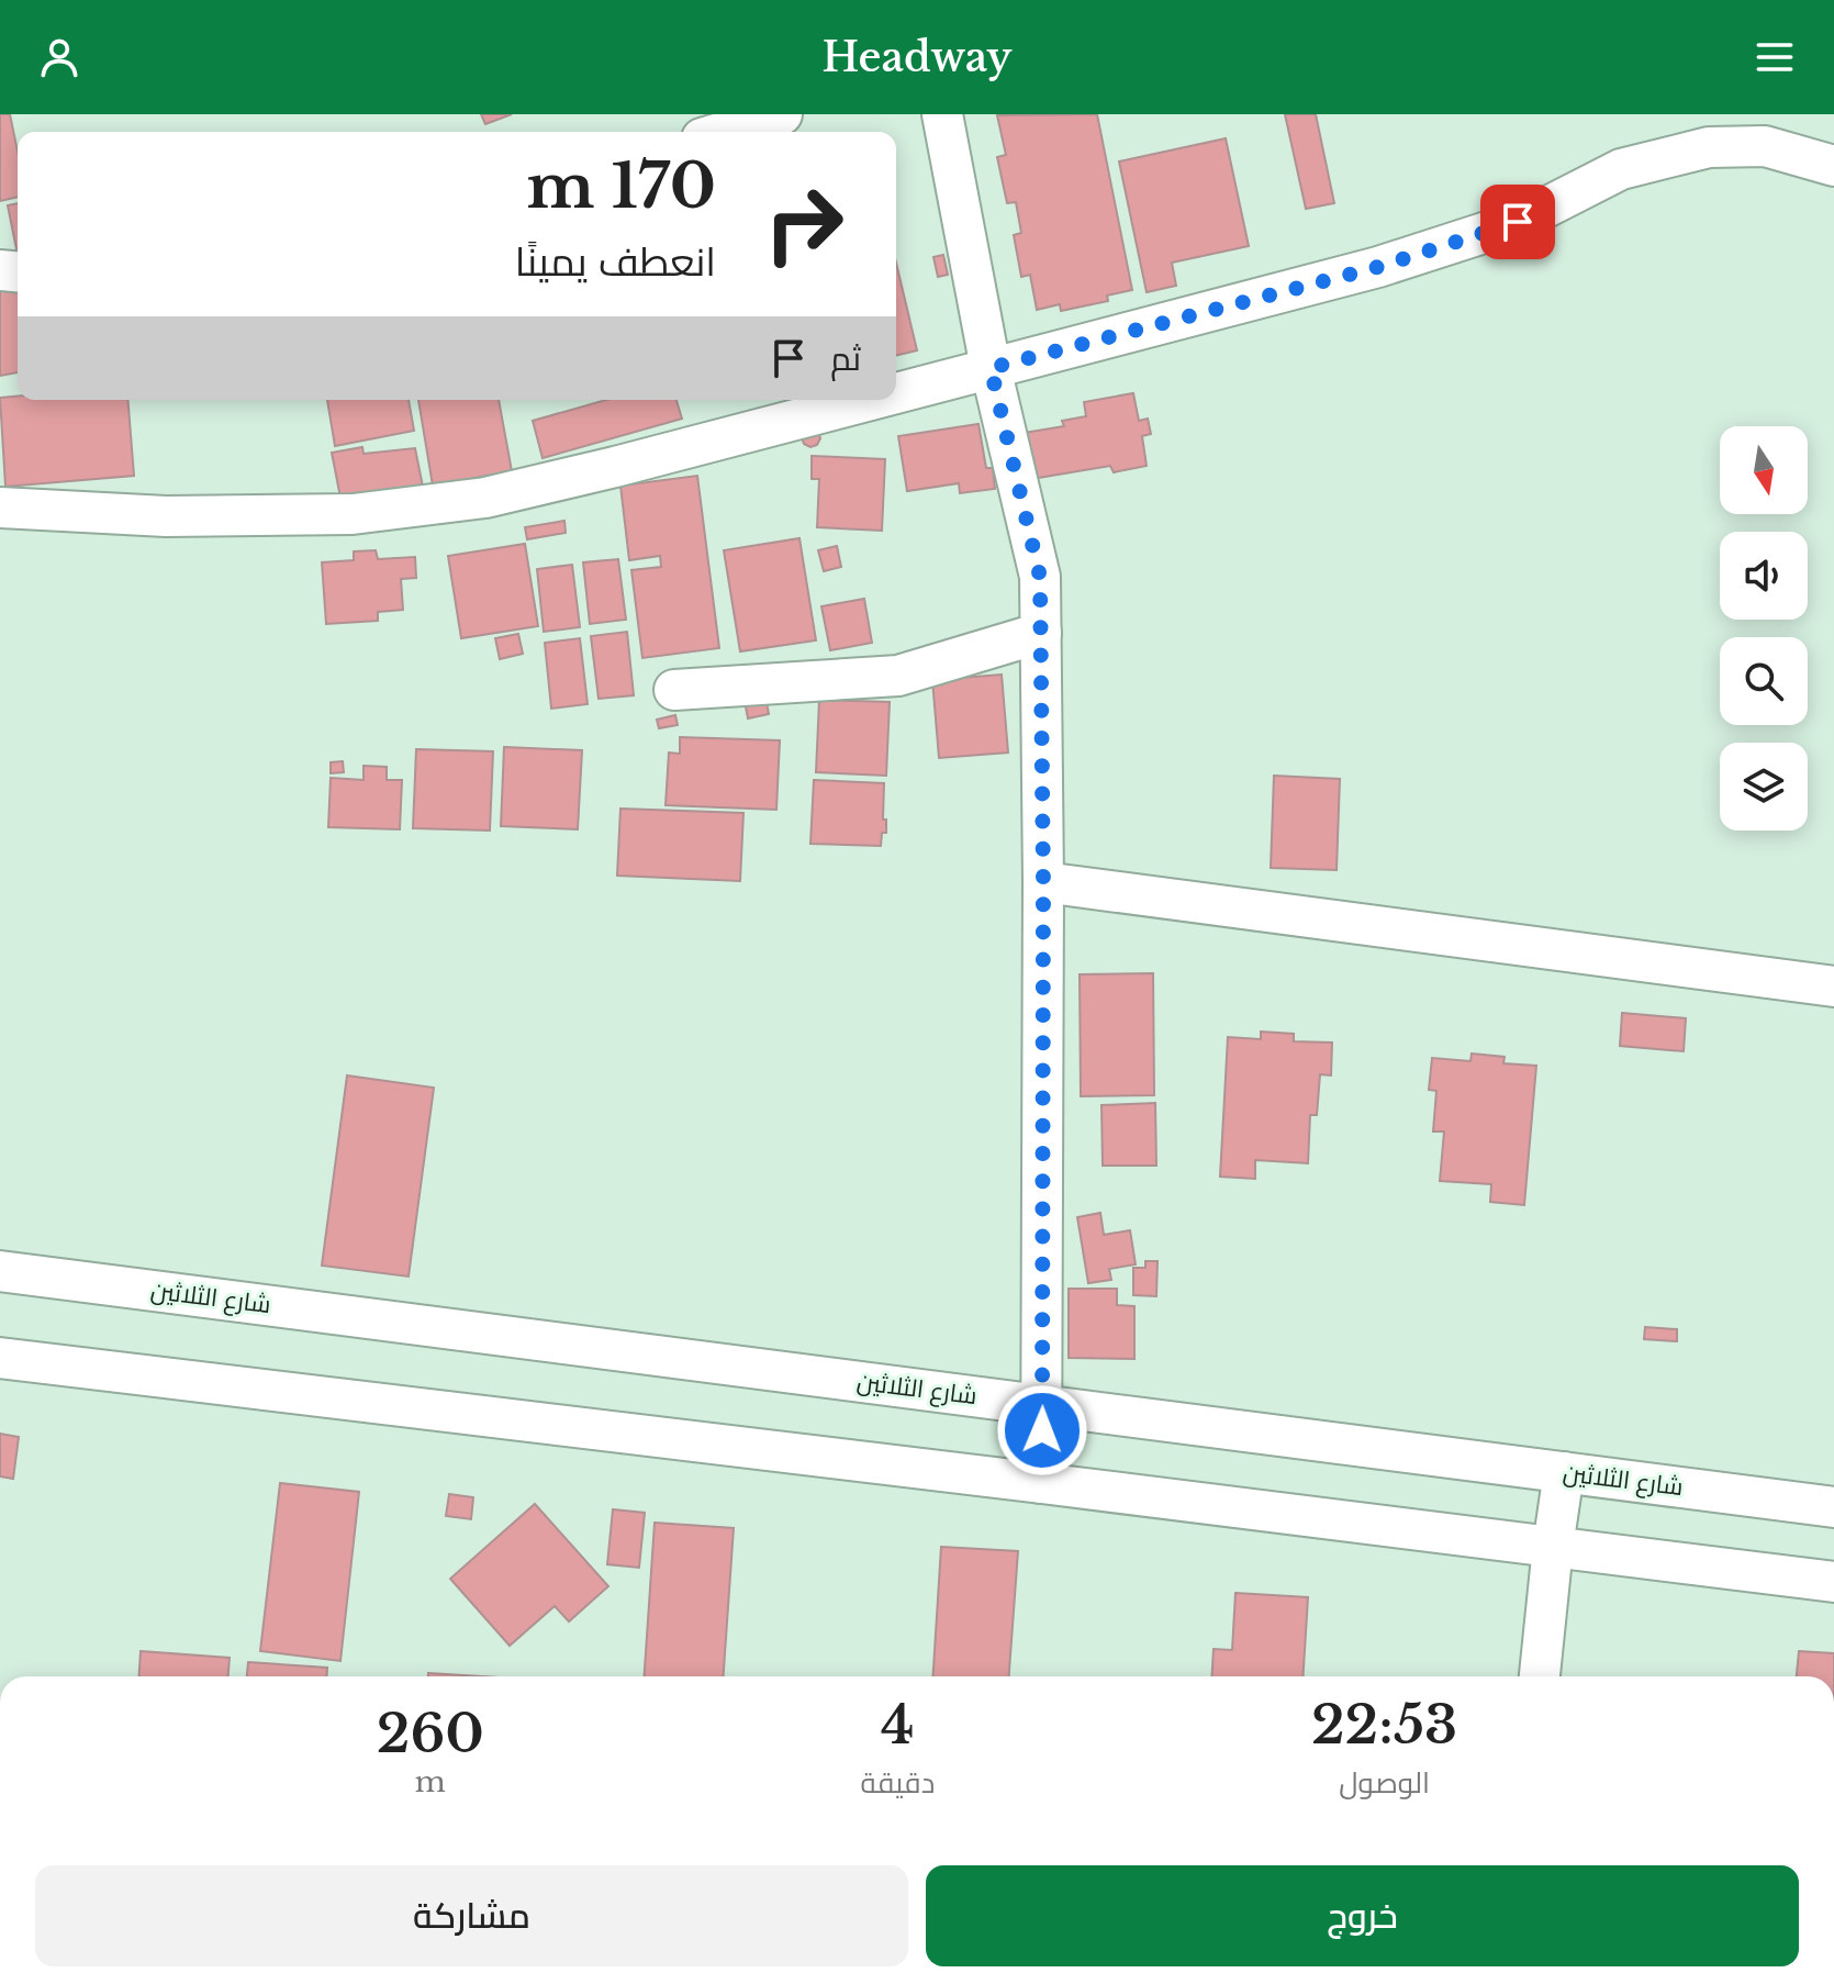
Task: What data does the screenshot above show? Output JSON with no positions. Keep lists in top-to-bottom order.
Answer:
{
  "streets": {
    "street": ["شارع الثلاثين"]
  },
  "north": "bottom",
  "page": {
    "header": "Headway",
    "turn": ["170 m", "انعطف يمينًا"],
    "then": "ثم",
    "eta": [
      "22:53",
      "الوصول",
      "4",
      "دقيقة",
      "260",
      "m"
    ],
    "buttons": ["خروج", "مشاركة"]
  }
}
